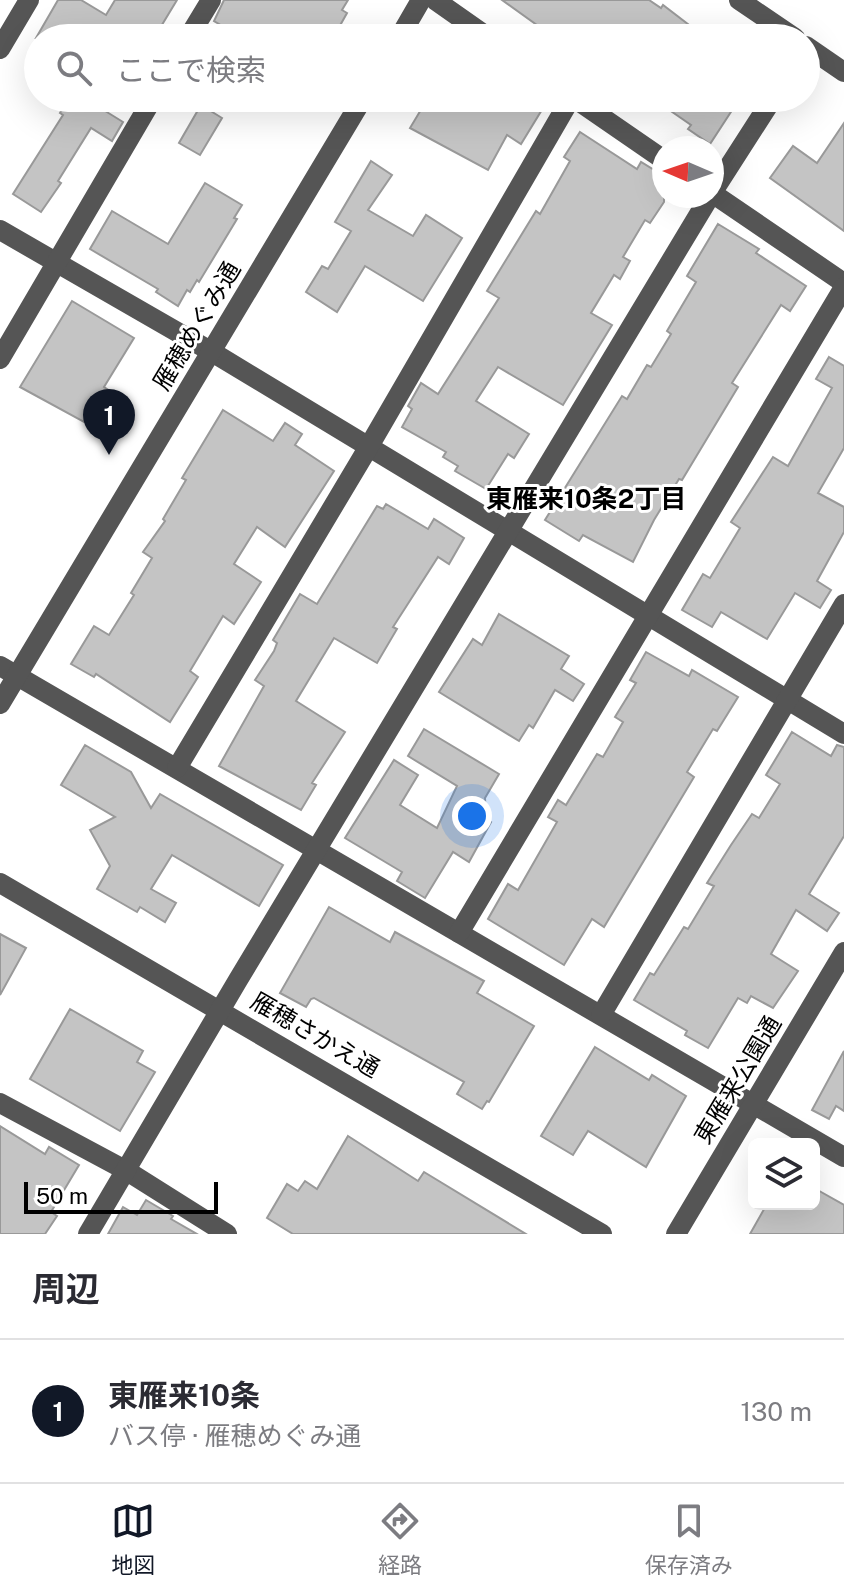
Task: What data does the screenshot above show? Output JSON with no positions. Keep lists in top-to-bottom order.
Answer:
{
  "streets": {
    "street": ["雁穂めぐみ通", "雁穂さかえ通", "東雁来公園通"]
  },
  "districts": ["東雁来10条2丁目"],
  "scale_bar": "50 m",
  "north": "left",
  "page": {
    "search": "ここで検索",
    "pins": "1",
    "scale": "50 m",
    "heading": "周辺",
    "list": [
      {
        "mark": "1",
        "name": "東雁来10条",
        "note": "バス停 · 雁穂めぐみ通",
        "value": "130 m"
      }
    ],
    "nav": ["地図", "経路", "保存済み"]
  }
}
